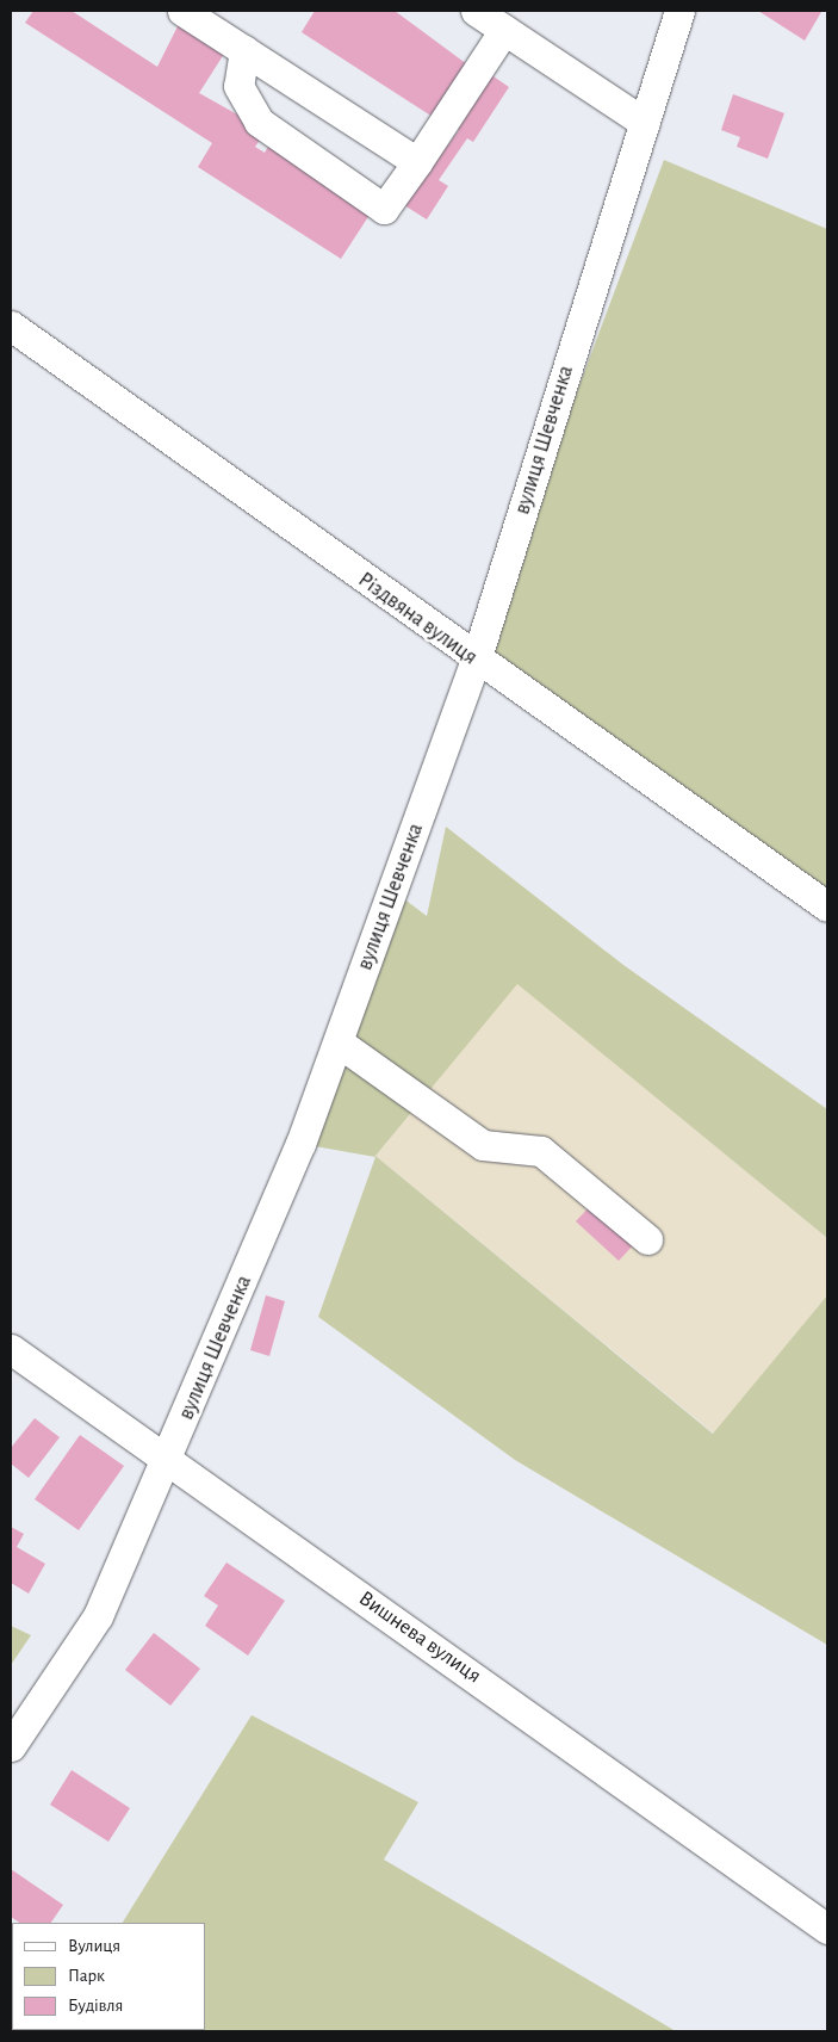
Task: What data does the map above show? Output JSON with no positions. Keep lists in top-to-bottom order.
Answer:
{
  "streets": {
    "street": ["вулиця Шевченка", "Різдвяна вулиця", "Вишнева вулиця"]
  },
  "crossings": [
    ["вулиця Шевченка", "Різдвяна вулиця"],
    ["вулиця Шевченка", "Вишнева вулиця"]
  ],
  "legend": ["Вулиця", "Парк", "Будівля"]
}
